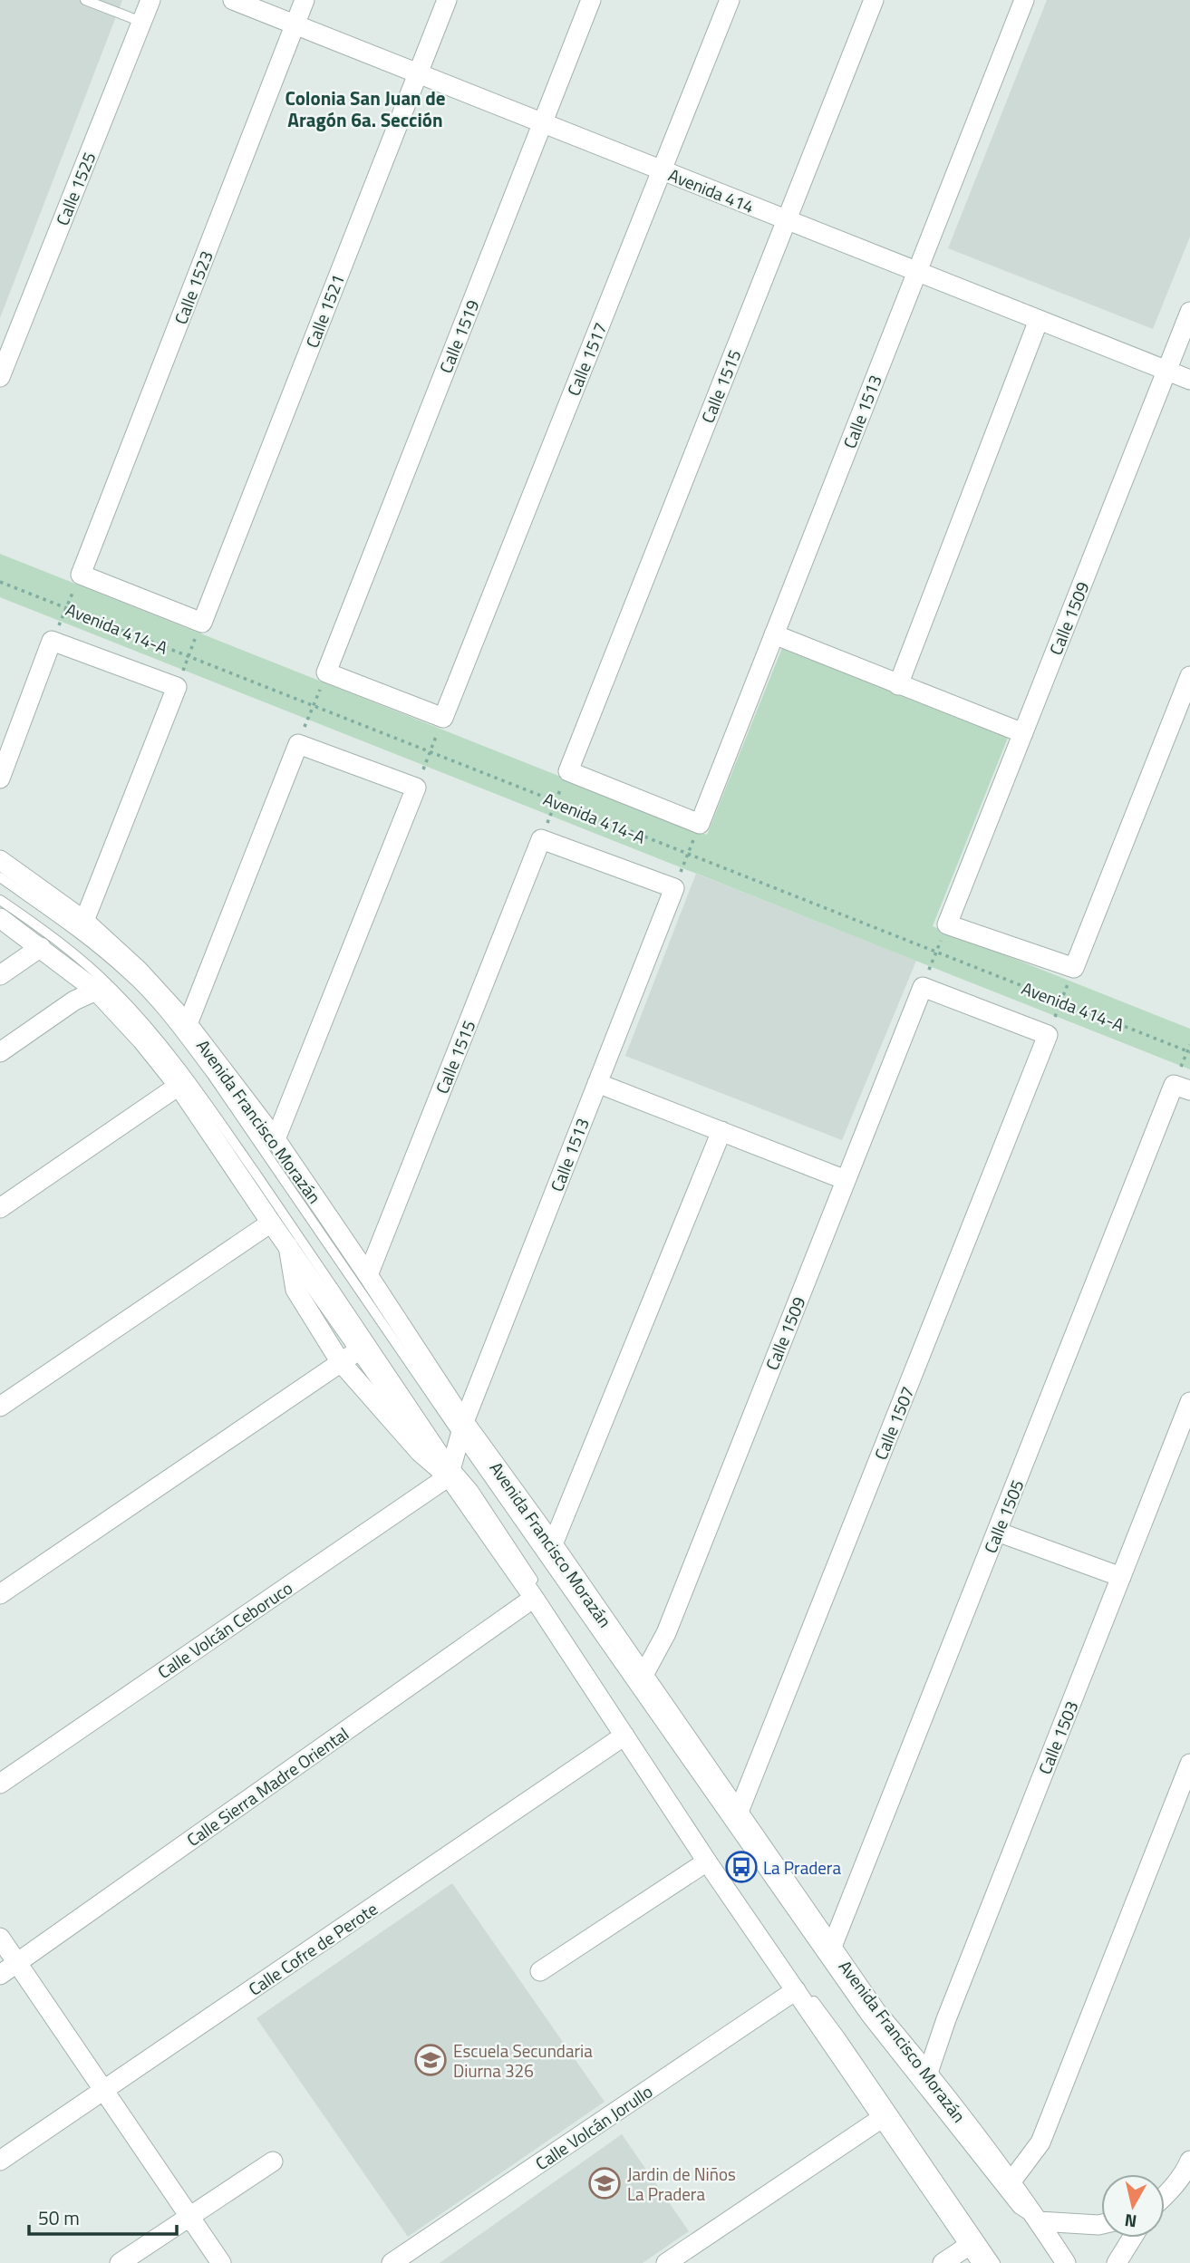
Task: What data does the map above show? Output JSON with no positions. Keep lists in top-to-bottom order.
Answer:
{
  "streets": {
    "street": [
      "Calle 1525",
      "Avenida 414",
      "Calle 1523",
      "Calle 1521",
      "Calle 1519",
      "Calle 1517",
      "Calle 1515",
      "Calle 1513",
      "Calle 1509",
      "Avenida 414-A",
      "Avenida Francisco Morazán",
      "Calle 1507",
      "Calle 1505",
      "Calle Volcán Ceboruco",
      "Calle 1503",
      "Calle Sierra Madre Oriental",
      "Calle Cofre de Perote",
      "Calle Volcán Jorullo"
    ]
  },
  "crossings": [
    ["Avenida 414", "Calle 1523"],
    ["Avenida 414", "Calle 1521"],
    ["Avenida 414", "Calle 1519"],
    ["Avenida 414", "Calle 1517"],
    ["Avenida 414", "Calle 1515"],
    ["Avenida 414", "Calle 1513"],
    ["Avenida 414", "Calle 1509"],
    ["Calle 1523", "Avenida 414-A"],
    ["Calle 1521", "Avenida 414-A"],
    ["Calle 1515", "Avenida 414-A"],
    ["Calle 1515", "Avenida Francisco Morazán"],
    ["Calle 1513", "Avenida 414-A"],
    ["Calle 1513", "Avenida Francisco Morazán"],
    ["Calle 1513", "Calle Volcán Ceboruco"],
    ["Calle 1509", "Avenida 414-A"],
    ["Calle 1509", "Avenida Francisco Morazán"],
    ["Avenida 414-A", "Calle 1507"],
    ["Avenida Francisco Morazán", "Calle 1507"],
    ["Avenida Francisco Morazán", "Calle 1505"],
    ["Avenida Francisco Morazán", "Calle 1503"]
  ],
  "districts": ["Colonia San Juan de Aragón 6a. Sección"],
  "places": {
    "bus stop": ["La Pradera"],
    "school or university": ["Escuela Secundaria Diurna 326", "Jardin de Niños La Pradera"]
  },
  "scale_bar": "50 m",
  "north": "bottom"
}
